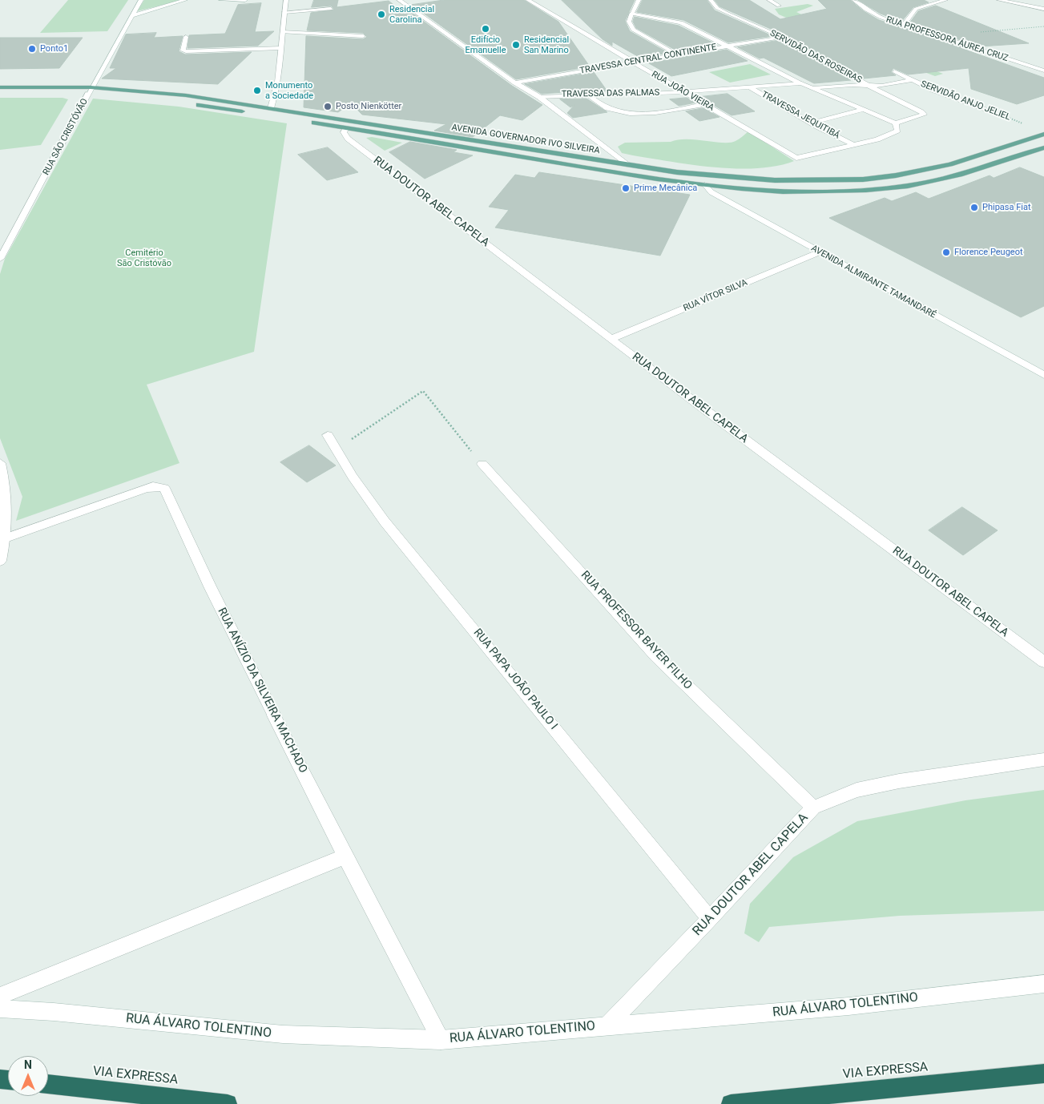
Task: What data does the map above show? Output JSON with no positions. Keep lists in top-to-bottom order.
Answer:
{
  "streets": {
    "highway": ["VIA EXPRESSA"],
    "main road": ["AVENIDA GOVERNADOR IVO SILVEIRA"],
    "street": [
      "RUA PROFESSORA ÁUREA CRUZ",
      "SERVIDÃO DAS ROSEIRAS",
      "TRAVESSA CENTRAL CONTINENTE",
      "RUA JOÃO VIEIRA",
      "TRAVESSA DAS PALMAS",
      "SERVIDÃO ANJO JELIEL",
      "TRAVESSA JEQUITIBÁ",
      "RUA SÃO CRISTÓVÃO",
      "RUA DOUTOR ABEL CAPELA",
      "AVENIDA ALMIRANTE TAMANDARÉ",
      "RUA VÍTOR SILVA",
      "RUA PROFESSOR BAYER FILHO",
      "RUA PAPA JOÃO PAULO I",
      "RUA ANÍZIO DA SILVEIRA MACHADO",
      "RUA ÁLVARO TOLENTINO"
    ]
  },
  "crossings": [
    ["SERVIDÃO DAS ROSEIRAS", "TRAVESSA CENTRAL CONTINENTE"],
    ["TRAVESSA CENTRAL CONTINENTE", "RUA JOÃO VIEIRA"],
    ["RUA JOÃO VIEIRA", "TRAVESSA DAS PALMAS"],
    ["RUA JOÃO VIEIRA", "TRAVESSA JEQUITIBÁ"],
    ["TRAVESSA DAS PALMAS", "TRAVESSA JEQUITIBÁ"],
    ["RUA SÃO CRISTÓVÃO", "AVENIDA GOVERNADOR IVO SILVEIRA"],
    ["AVENIDA GOVERNADOR IVO SILVEIRA", "RUA DOUTOR ABEL CAPELA"],
    ["AVENIDA GOVERNADOR IVO SILVEIRA", "AVENIDA ALMIRANTE TAMANDARÉ"],
    ["RUA DOUTOR ABEL CAPELA", "RUA VÍTOR SILVA"],
    ["RUA DOUTOR ABEL CAPELA", "RUA PROFESSOR BAYER FILHO"],
    ["RUA DOUTOR ABEL CAPELA", "RUA PAPA JOÃO PAULO I"],
    ["RUA DOUTOR ABEL CAPELA", "RUA ÁLVARO TOLENTINO"],
    ["AVENIDA ALMIRANTE TAMANDARÉ", "RUA VÍTOR SILVA"],
    ["RUA ANÍZIO DA SILVEIRA MACHADO", "RUA ÁLVARO TOLENTINO"]
  ],
  "parks": ["Cemitério São Cristóvão"],
  "places": [
    "Residencial Carolina",
    "Edifício Emanuelle",
    "Residencial San Marino",
    "Ponto1",
    "Monumento a Sociedade",
    "Posto Nienkötter",
    "Prime Mecânica",
    "Phipasa Fiat",
    "Florence Peugeot"
  ],
  "north": "top"
}
